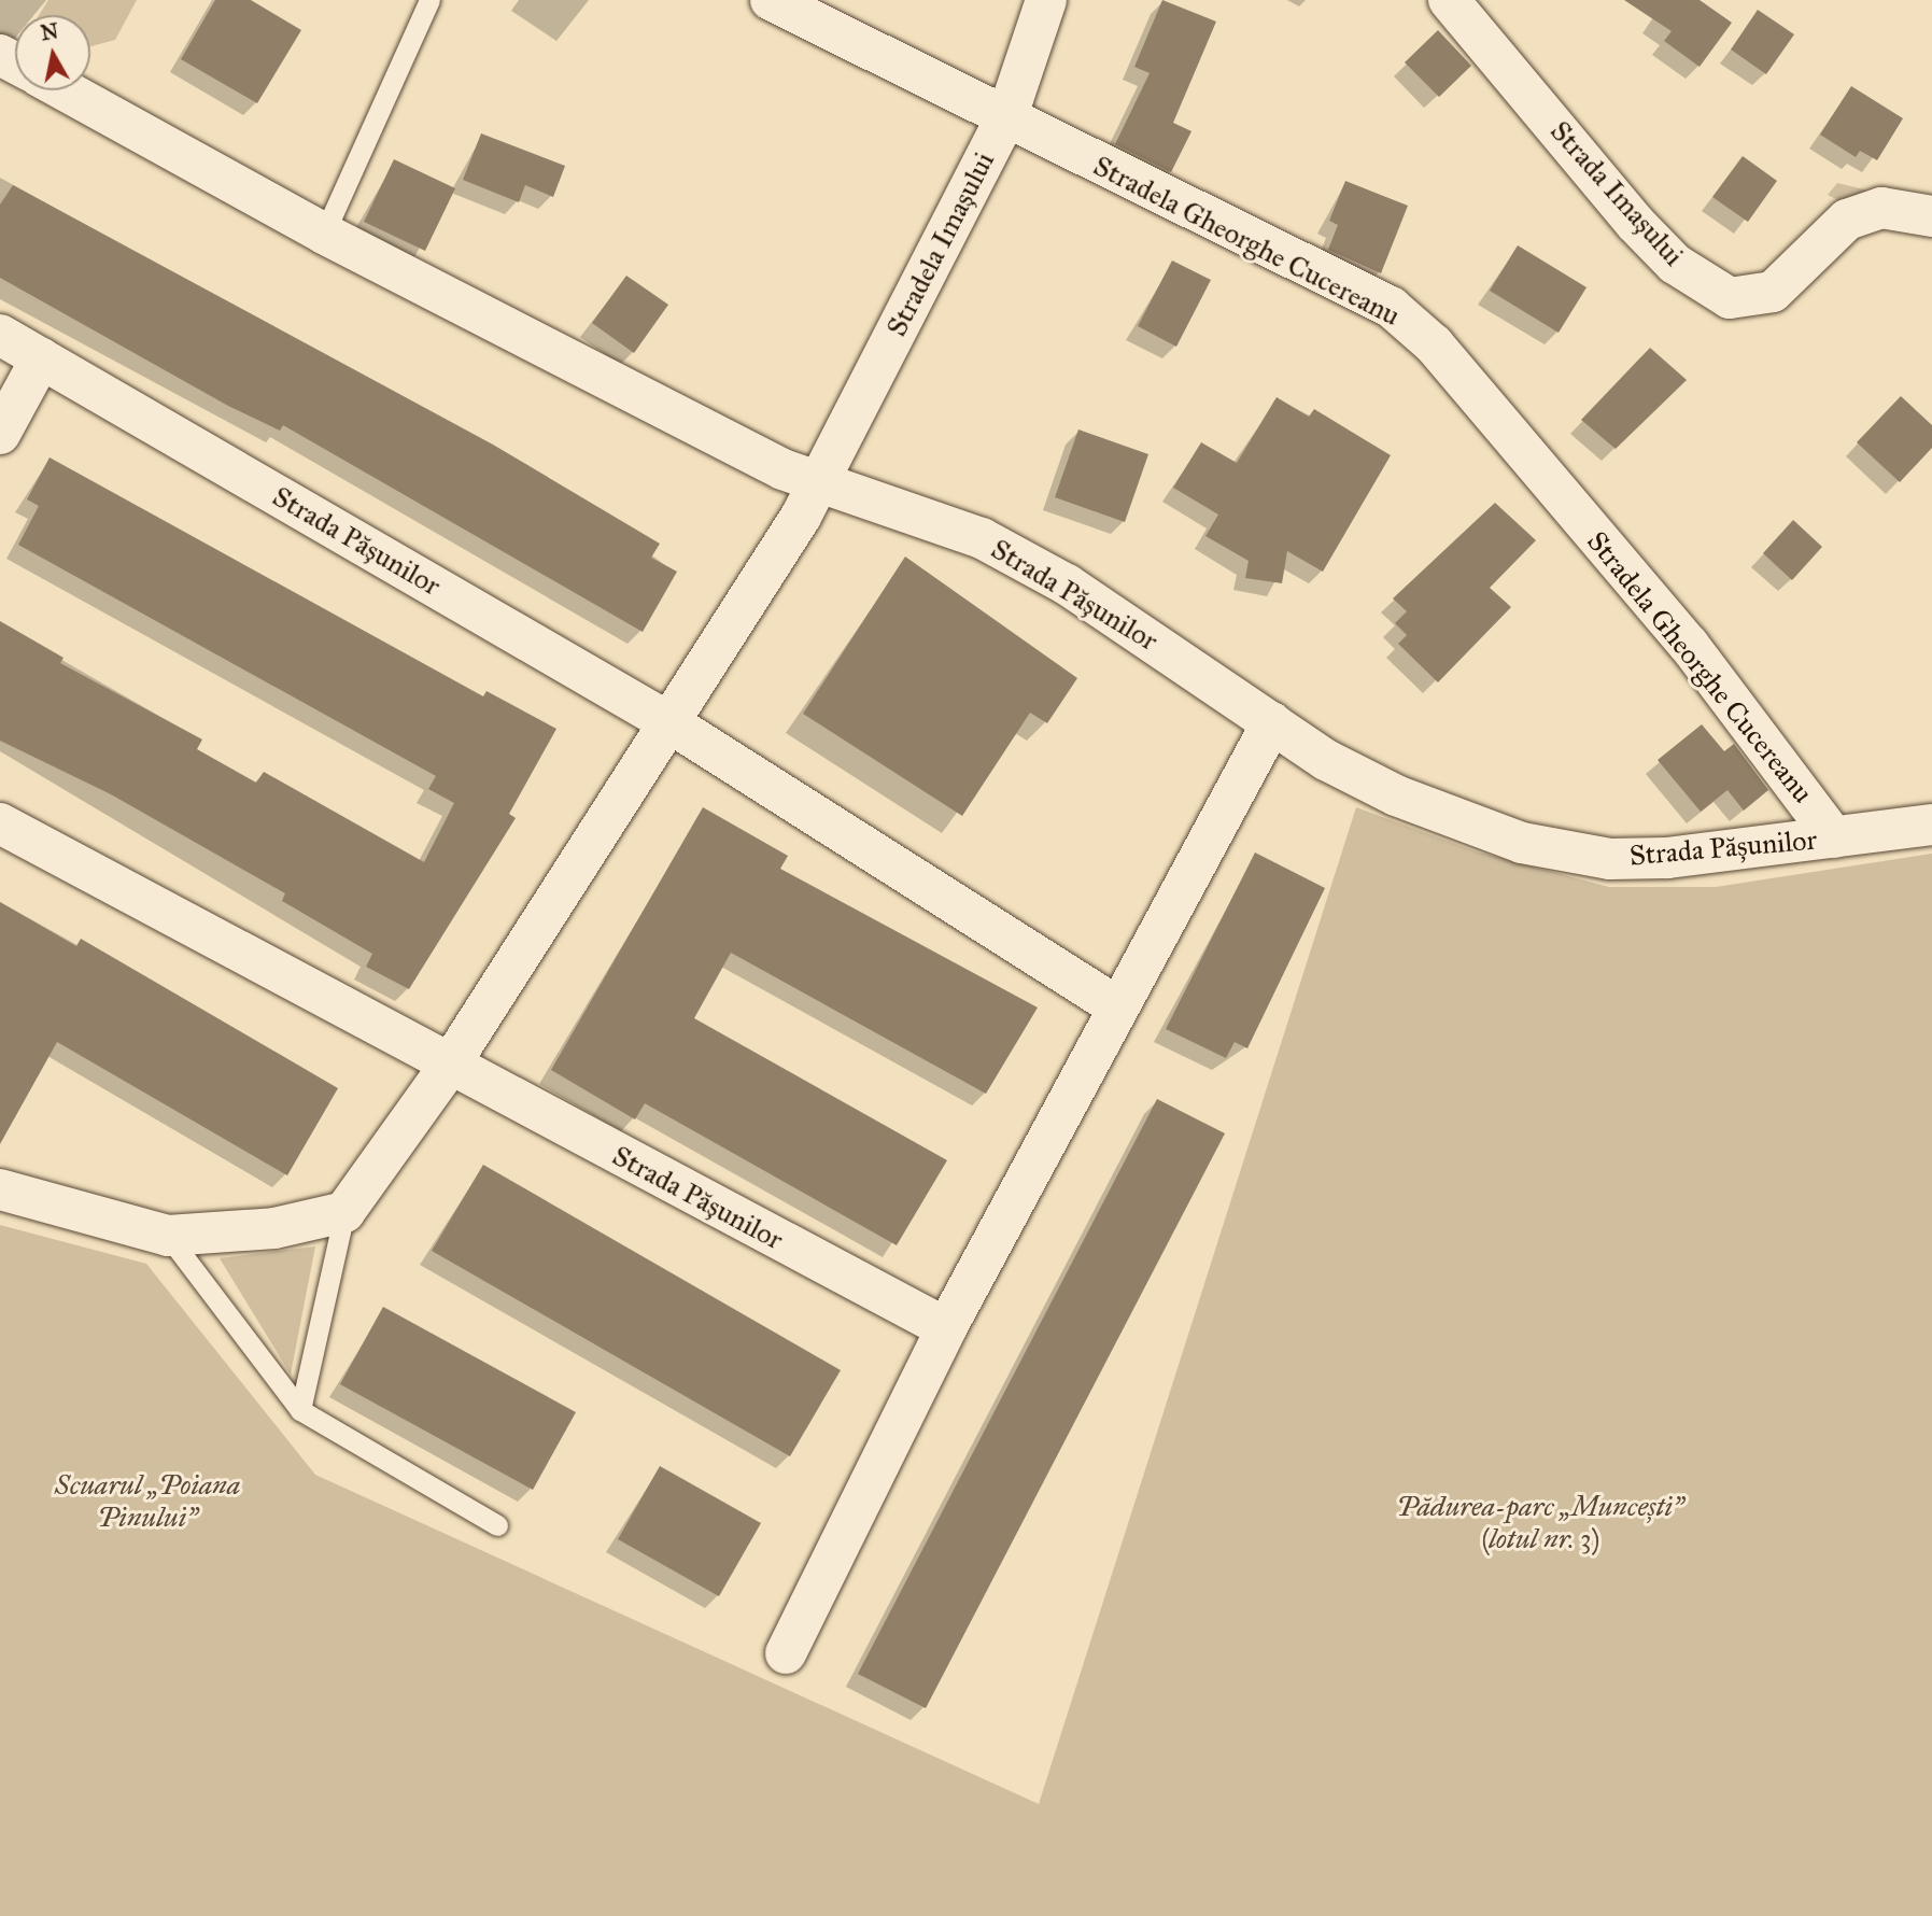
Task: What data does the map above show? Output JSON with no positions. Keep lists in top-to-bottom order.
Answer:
{
  "streets": {
    "street": [
      "Strada Imașului",
      "Stradela Gheorghe Cucereanu",
      "Stradela Imașului",
      "Strada Pășunilor"
    ]
  },
  "crossings": [
    ["Stradela Gheorghe Cucereanu", "Stradela Imașului"],
    ["Stradela Gheorghe Cucereanu", "Strada Pășunilor"],
    ["Stradela Imașului", "Strada Pășunilor"]
  ],
  "parks": ["Scuarul „Poiana Pinului”", "Pădurea-parc „Muncești” (lotul nr. 3)"],
  "north": "top"
}
